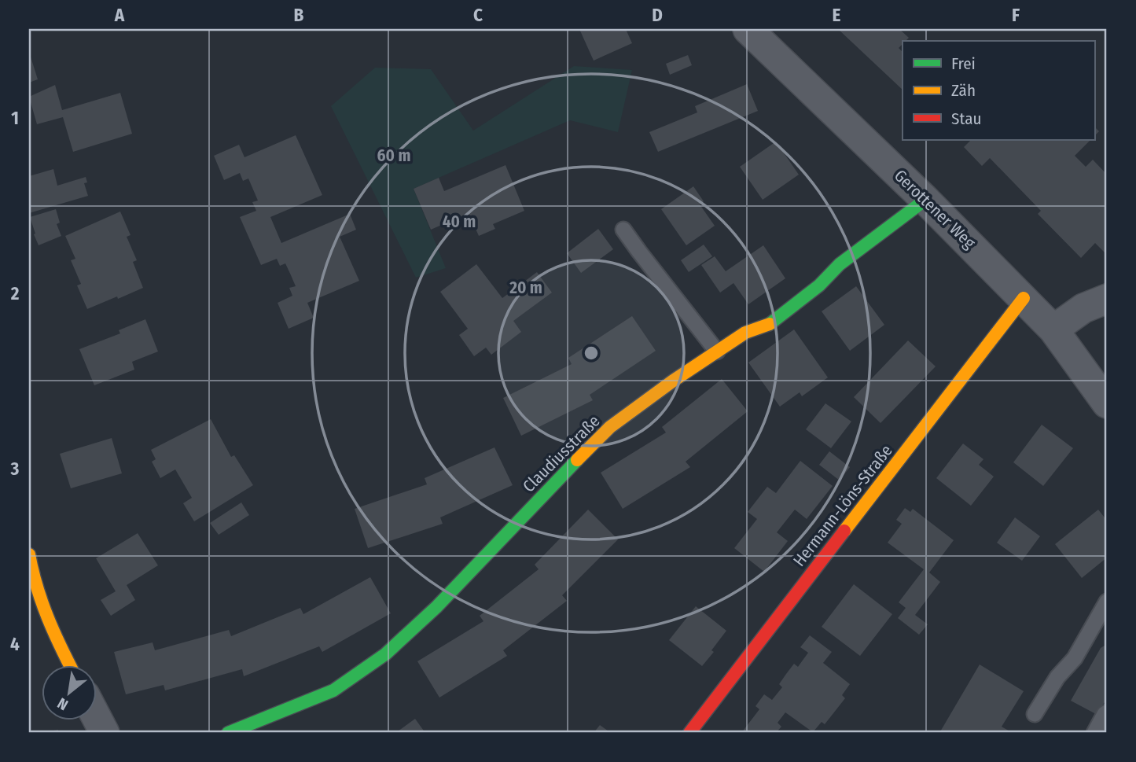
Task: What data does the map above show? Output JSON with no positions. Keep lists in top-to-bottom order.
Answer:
{
  "streets": {
    "street": ["Gerottener Weg", "Claudiusstraße", "Hermann-Löns-Straße"]
  },
  "crossings": [
    ["Gerottener Weg", "Claudiusstraße"],
    ["Gerottener Weg", "Hermann-Löns-Straße"]
  ],
  "legend": ["Frei", "Zäh", "Stau"],
  "north": "bottom left",
  "grid": {
    "columns": [
      "A",
      "B",
      "C",
      "D",
      "E",
      "F"
    ],
    "rows": [
      "1",
      "2",
      "3",
      "4"
    ]
  },
  "rings": ["60 m", "40 m", "20 m"]
}
